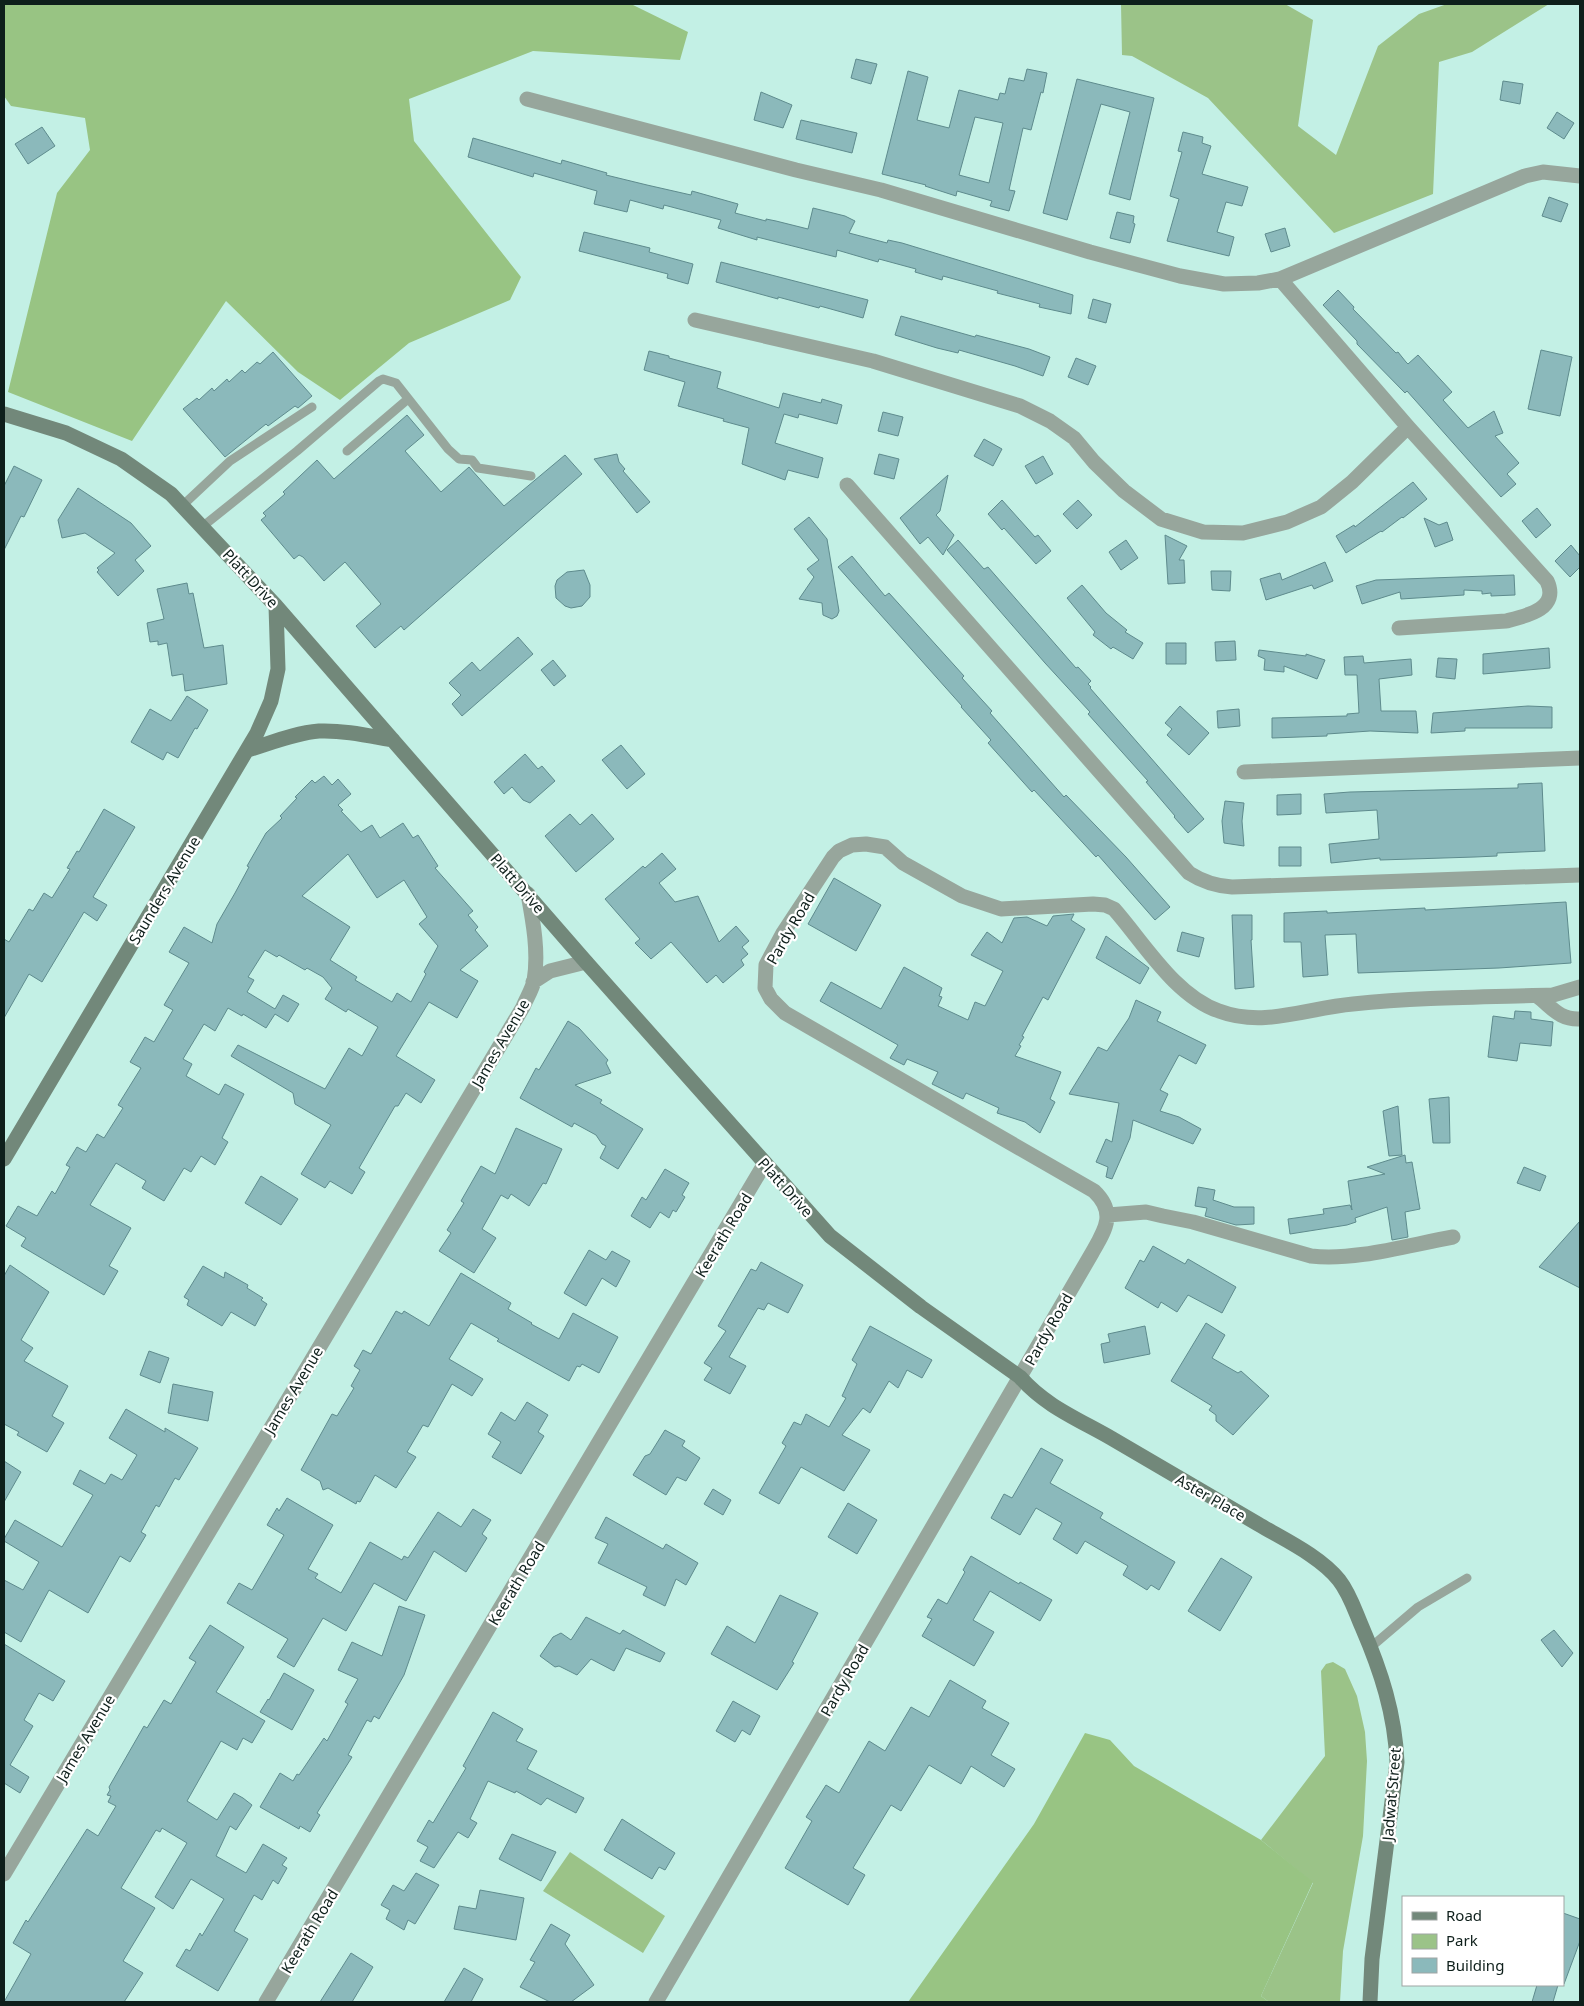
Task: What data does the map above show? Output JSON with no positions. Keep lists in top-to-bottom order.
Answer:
{
  "streets": {
    "street": [
      "Platt Drive",
      "Saunders Avenue",
      "Pardy Road",
      "James Avenue",
      "Keerath Road",
      "Aster Place",
      "Jadwat Street"
    ]
  },
  "crossings": [
    ["Platt Drive", "Saunders Avenue"],
    ["Platt Drive", "Pardy Road"],
    ["Platt Drive", "James Avenue"],
    ["Platt Drive", "Keerath Road"],
    ["Platt Drive", "Aster Place"],
    ["Pardy Road", "Aster Place"],
    ["Aster Place", "Jadwat Street"]
  ],
  "legend": ["Road", "Park", "Building"]
}
